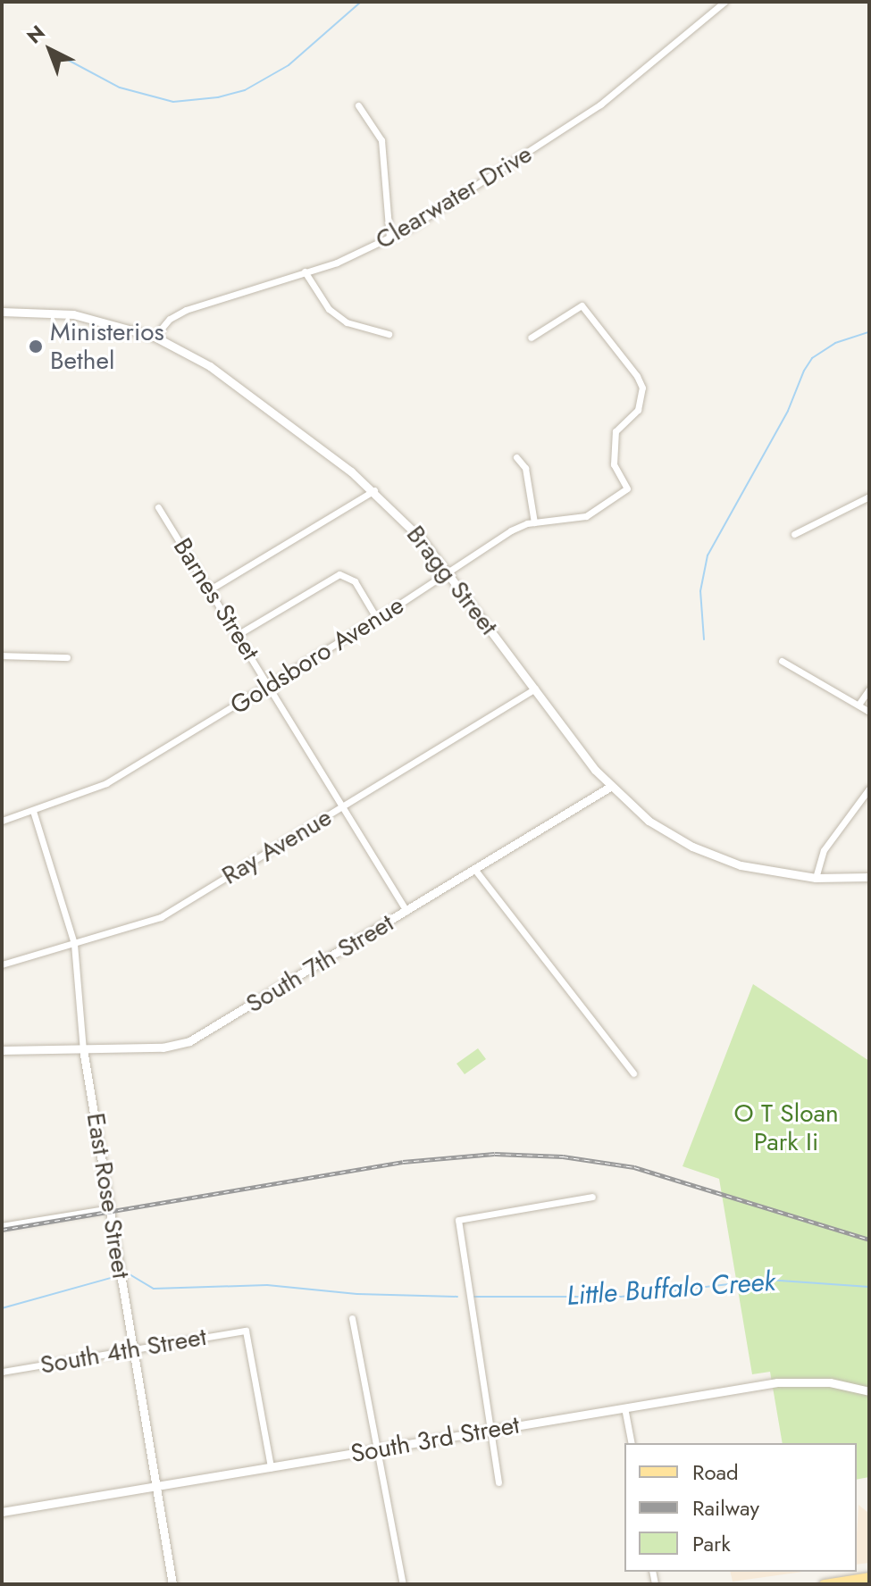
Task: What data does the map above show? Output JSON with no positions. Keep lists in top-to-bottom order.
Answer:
{
  "streets": {
    "street": [
      "Clearwater Drive",
      "Bragg Street",
      "Barnes Street",
      "Goldsboro Avenue",
      "Ray Avenue",
      "South 7th Street",
      "East Rose Street",
      "South 4th Street",
      "South 3rd Street"
    ]
  },
  "crossings": [
    ["Clearwater Drive", "Bragg Street"],
    ["Bragg Street", "Goldsboro Avenue"],
    ["Bragg Street", "Ray Avenue"],
    ["Bragg Street", "South 7th Street"],
    ["Barnes Street", "Goldsboro Avenue"],
    ["Barnes Street", "Ray Avenue"],
    ["Barnes Street", "South 7th Street"],
    ["Goldsboro Avenue", "East Rose Street"],
    ["Ray Avenue", "East Rose Street"],
    ["South 7th Street", "East Rose Street"],
    ["East Rose Street", "South 4th Street"],
    ["East Rose Street", "South 3rd Street"],
    ["South 4th Street", "South 3rd Street"]
  ],
  "water": ["Little Buffalo Creek"],
  "parks": ["O T Sloan Park Ii"],
  "places": ["Ministerios Bethel"],
  "legend": ["Road", "Railway", "Park"],
  "north": "top left"
}
